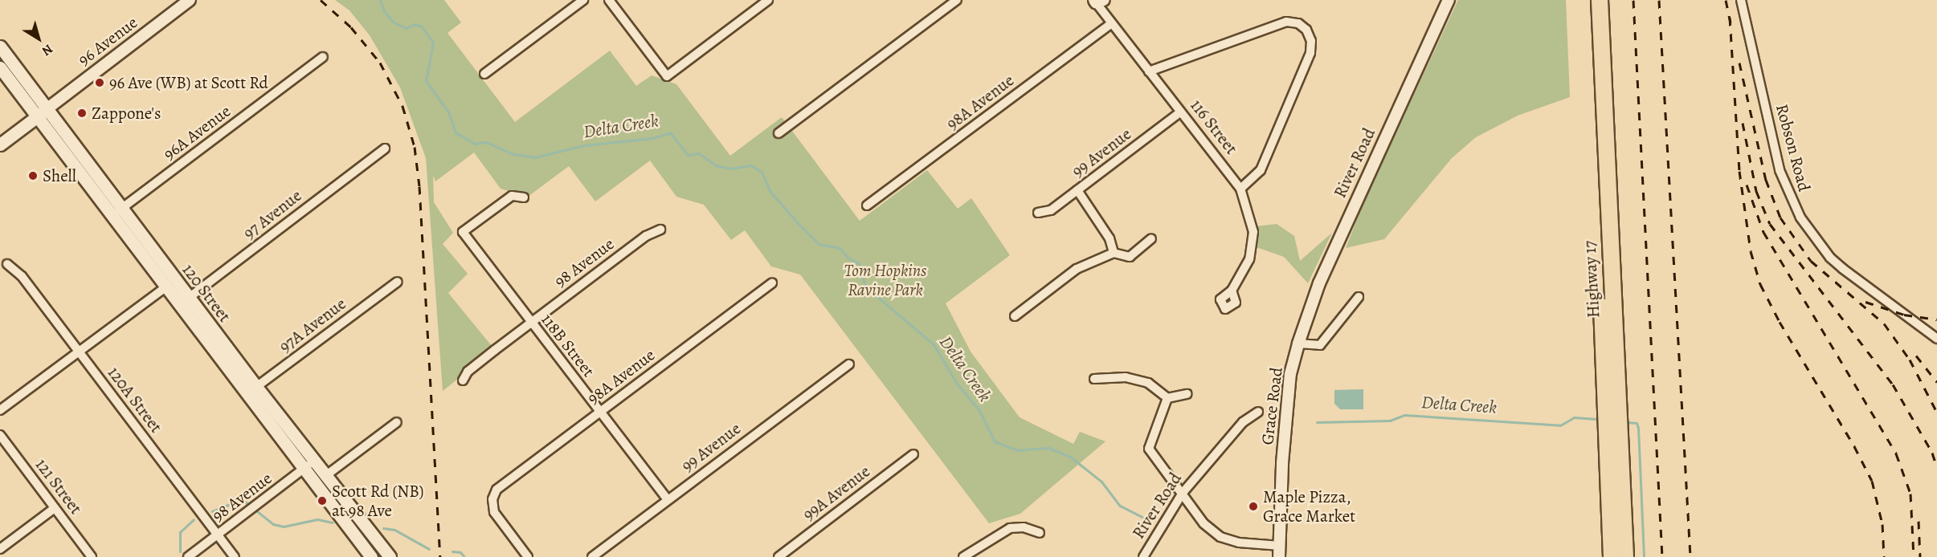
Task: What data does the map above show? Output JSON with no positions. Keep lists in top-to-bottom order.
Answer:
{
  "streets": {
    "highway": ["Highway 17"],
    "main road": ["96 Avenue", "120 Street"],
    "street": [
      "98A Avenue",
      "116 Street",
      "96A Avenue",
      "Robson Road",
      "99 Avenue",
      "River Road",
      "97 Avenue",
      "98 Avenue",
      "97A Avenue",
      "118B Street",
      "120A Street",
      "Grace Road",
      "121 Street",
      "99A Avenue"
    ]
  },
  "crossings": [
    ["96 Avenue", "120 Street"],
    ["98A Avenue", "116 Street"],
    ["98A Avenue", "118B Street"],
    ["116 Street", "99 Avenue"],
    ["96A Avenue", "120 Street"],
    ["99 Avenue", "118B Street"],
    ["River Road", "Grace Road"],
    ["97 Avenue", "120 Street"],
    ["98 Avenue", "120 Street"],
    ["98 Avenue", "118B Street"],
    ["98 Avenue", "120A Street"],
    ["120 Street", "97A Avenue"]
  ],
  "water": ["Delta Creek"],
  "parks": ["Tom Hopkins Ravine Park"],
  "places": [
    "96 Ave (WB) at Scott Rd",
    "Zappone's",
    "Shell",
    "Scott Rd (NB) at 98 Ave",
    "Maple Pizza, Grace Market"
  ],
  "north": "bottom right"
}
